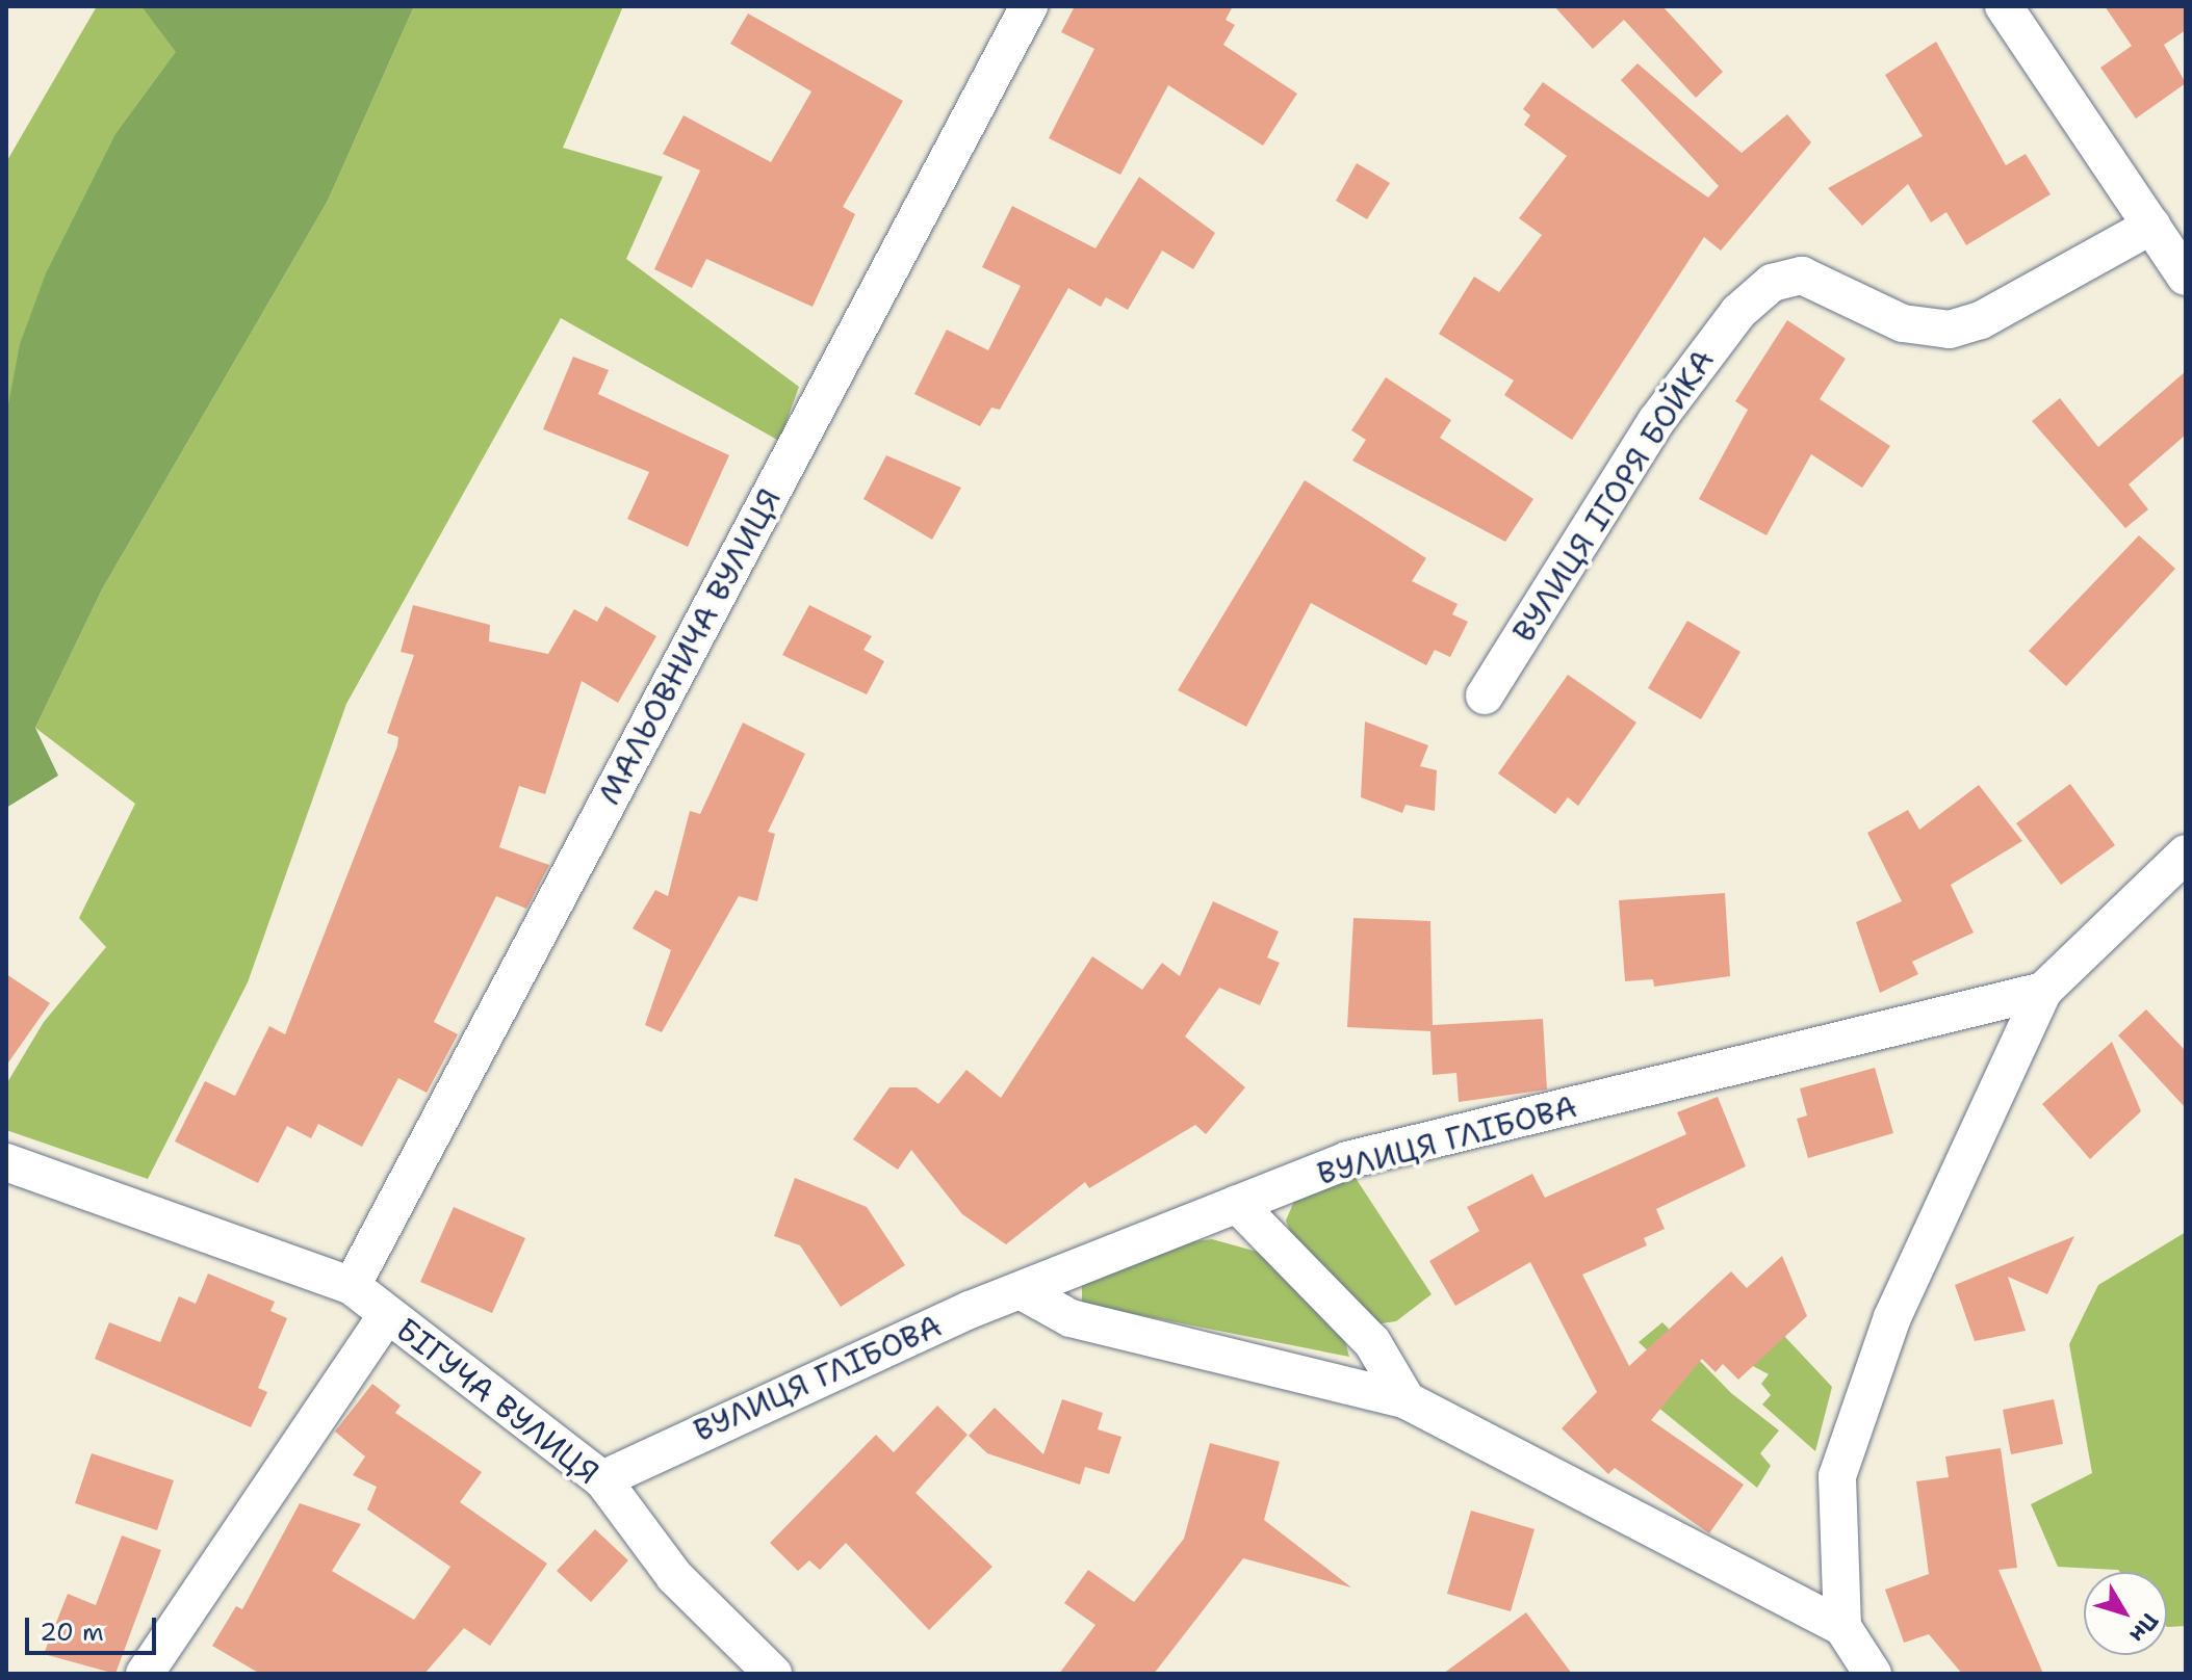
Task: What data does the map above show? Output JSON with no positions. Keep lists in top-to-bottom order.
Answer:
{
  "streets": {
    "street": [
      "ВУЛИЦЯ ІГОРЯ БОЙКА",
      "МАЛЬОВНИЧА ВУЛИЦЯ",
      "ВУЛИЦЯ ГЛІБОВА",
      "БІГУЧА ВУЛИЦЯ"
    ]
  },
  "crossings": [
    ["МАЛЬОВНИЧА ВУЛИЦЯ", "БІГУЧА ВУЛИЦЯ"],
    ["ВУЛИЦЯ ГЛІБОВА", "БІГУЧА ВУЛИЦЯ"]
  ],
  "scale_bar": "20 m",
  "north": "bottom right"
}
